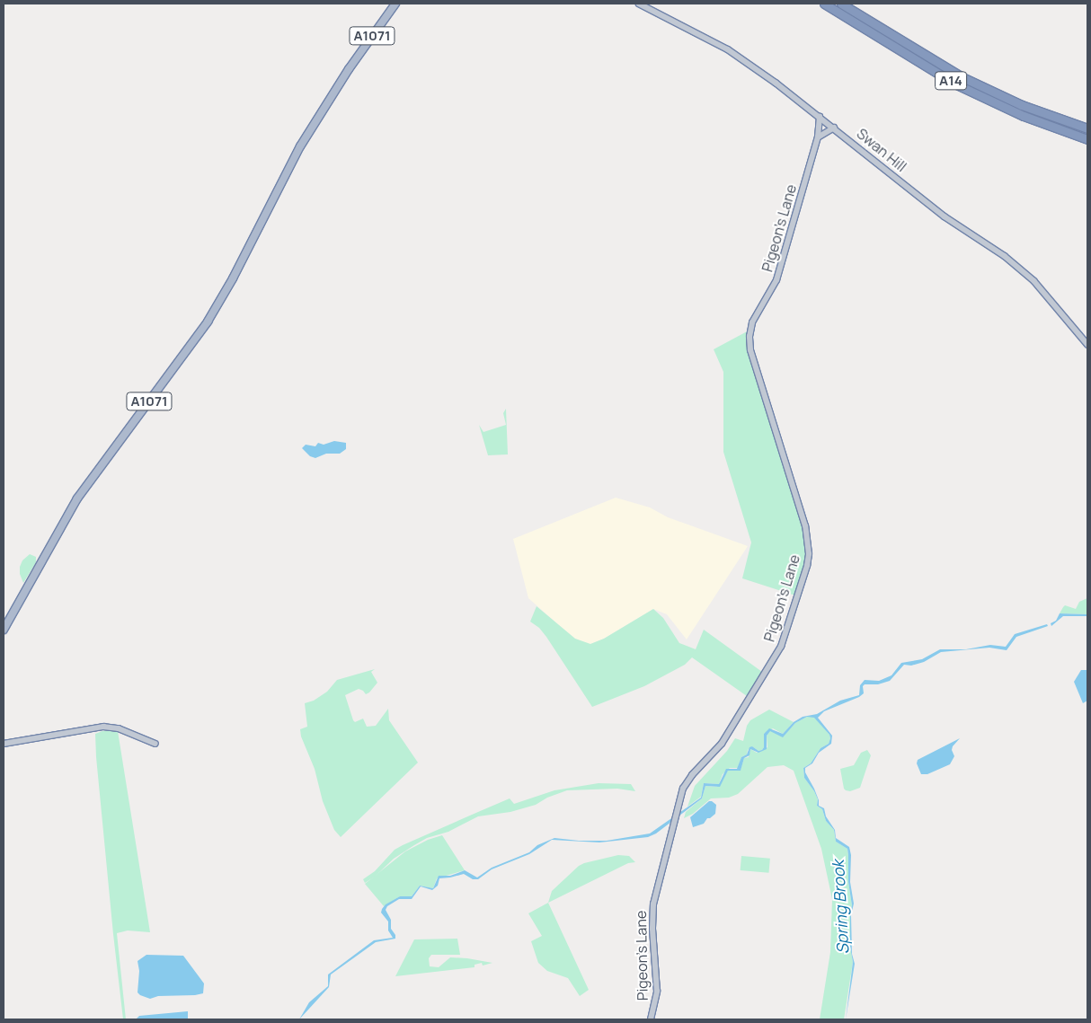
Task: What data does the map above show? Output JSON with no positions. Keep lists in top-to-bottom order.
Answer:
{
  "streets": {
    "highway": ["A14"],
    "main road": ["A1071"],
    "street": ["Swan Hill", "Pigeon's Lane"]
  },
  "crossings": [
    ["Swan Hill", "Pigeon's Lane"]
  ],
  "water": ["Spring Brook"]
}
